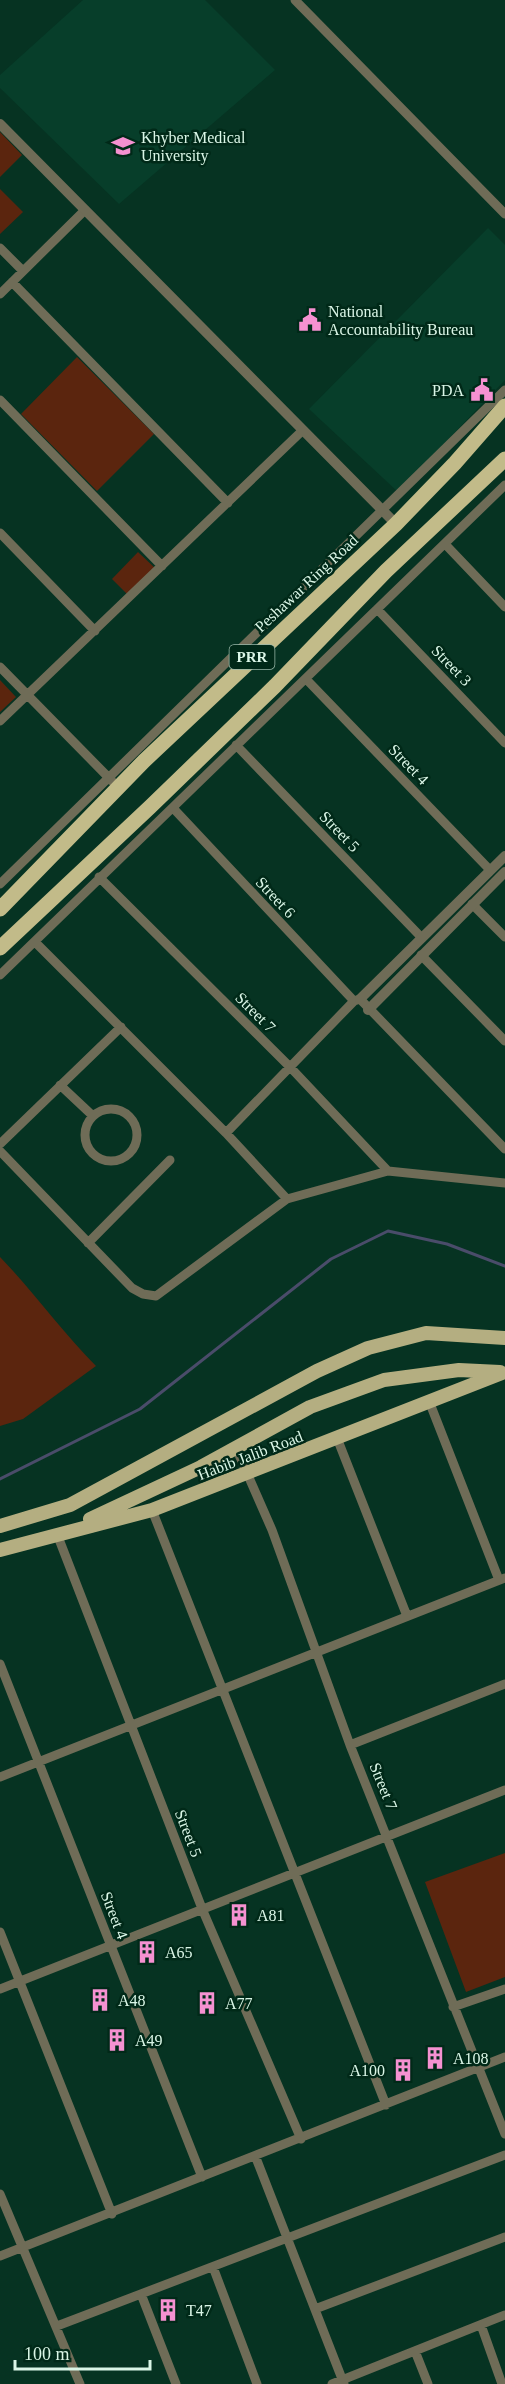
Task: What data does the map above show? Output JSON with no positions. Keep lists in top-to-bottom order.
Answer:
{
  "streets": {
    "highway": ["Peshawar Ring Road", "PRR"],
    "main road": ["Habib Jalib Road"],
    "street": [
      "Street 3",
      "Street 4",
      "Street 5",
      "Street 6",
      "Street 7"
    ]
  },
  "crossings": [
    ["Street 5", "Habib Jalib Road"],
    ["Street 7", "Habib Jalib Road"]
  ],
  "places": {
    "school or university": ["Khyber Medical University"],
    "public building": ["National Accountability Bureau", "PDA"],
    "building": [
      "A81",
      "A65",
      "A48",
      "A77",
      "A49",
      "A108",
      "A100",
      "T47"
    ]
  },
  "scale_bar": "100 m"
}
